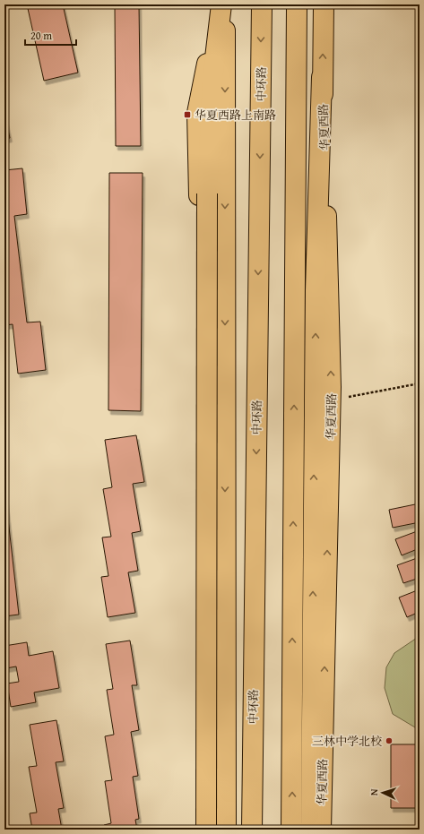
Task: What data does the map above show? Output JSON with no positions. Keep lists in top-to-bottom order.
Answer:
{
  "streets": {
    "main road": ["中环路", "华夏西路"]
  },
  "places": {
    "transit": ["华夏西路上南路"],
    "other": ["三林中学北校"]
  },
  "scale_bar": "20 m",
  "north": "left"
}
